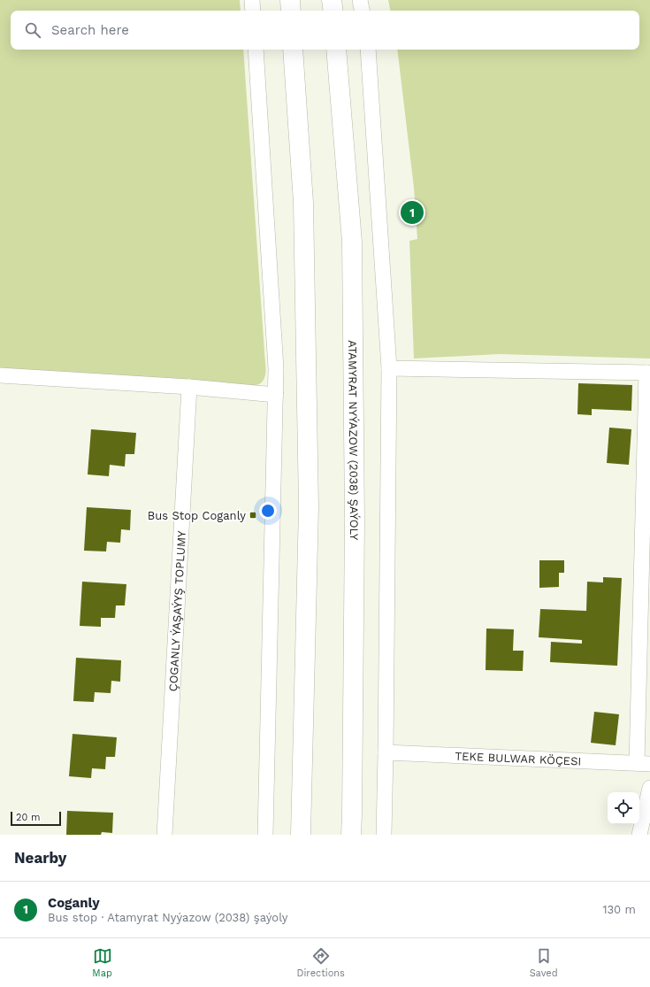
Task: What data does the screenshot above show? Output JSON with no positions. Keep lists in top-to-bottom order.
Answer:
{
  "streets": {
    "main road": ["ATAMYRAT NYÝAZOW (2038) ŞAÝOLY"],
    "street": ["ÇOGANLY ÝAŞAÝYŞ TOPLUMY", "TEKE BULWAR KÖÇESI"]
  },
  "places": {
    "transit": ["Bus Stop Coganly"]
  },
  "scale_bar": "20 m",
  "page": {
    "search": "Search here",
    "pins": "1",
    "scale": "20 m",
    "heading": "Nearby",
    "list": [
      {
        "mark": "1",
        "name": "Coganly",
        "note": "Bus stop · Atamyrat Nyýazow (2038) şaýoly",
        "value": "130 m"
      }
    ],
    "nav": ["Map", "Directions", "Saved"]
  }
}
